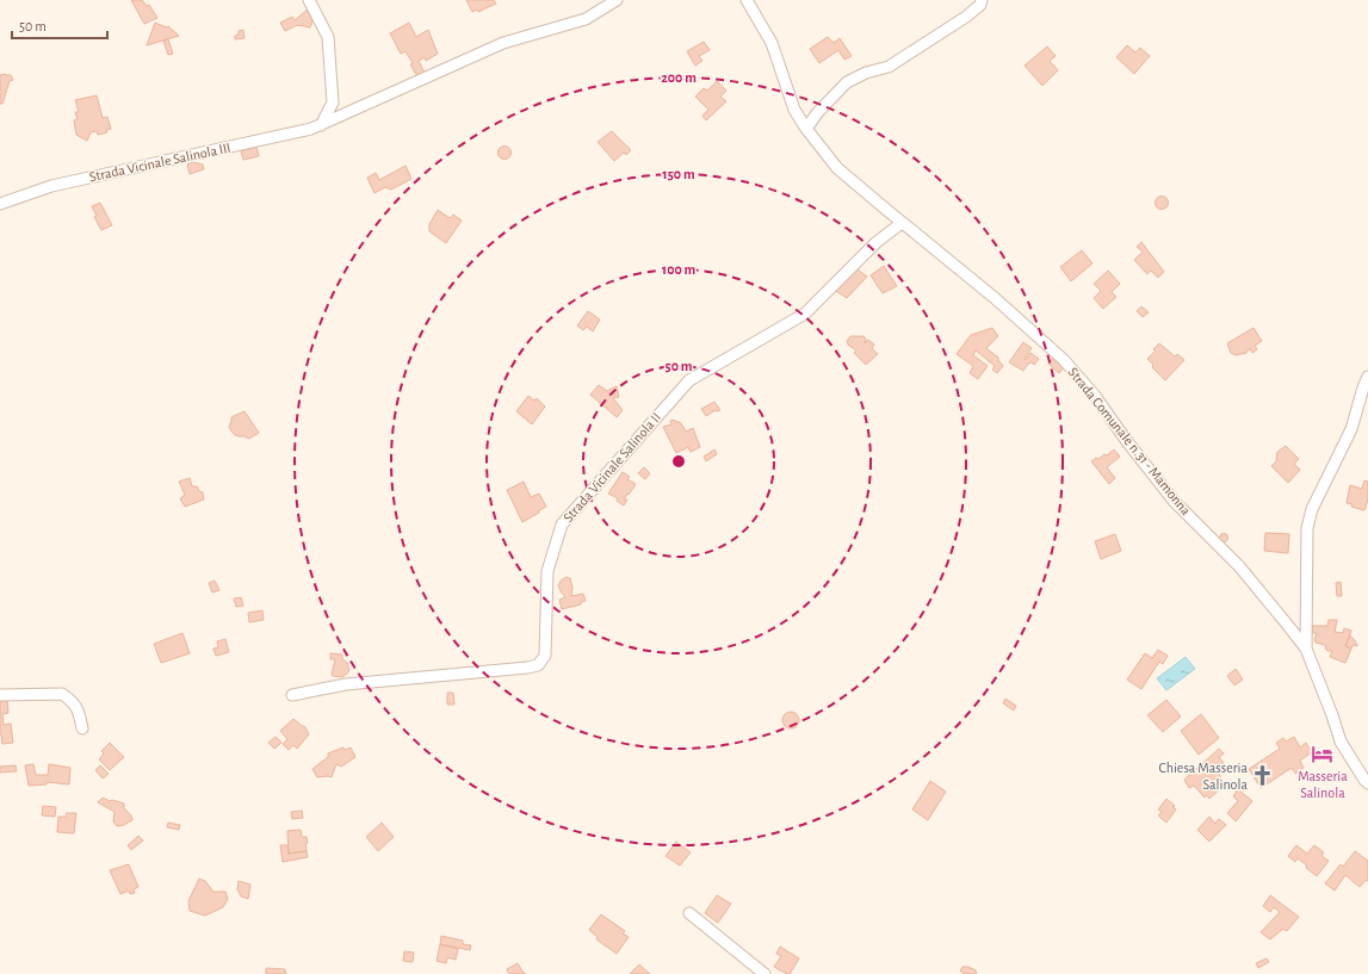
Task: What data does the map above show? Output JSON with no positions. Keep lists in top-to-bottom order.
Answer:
{
  "streets": {
    "street": ["Strada Vicinale Salinola III", "Strada Comunale n.31 - Mamonna", "Strada Vicinale Salinola II"]
  },
  "crossings": [
    ["Strada Comunale n.31 - Mamonna", "Strada Vicinale Salinola II"]
  ],
  "places": {
    "hotel": ["Masseria Salinola"],
    "church": ["Chiesa Masseria Salinola"]
  },
  "scale_bar": "50 m",
  "rings": [
    "200 m",
    "150 m",
    "100 m",
    "50 m"
  ]
}
